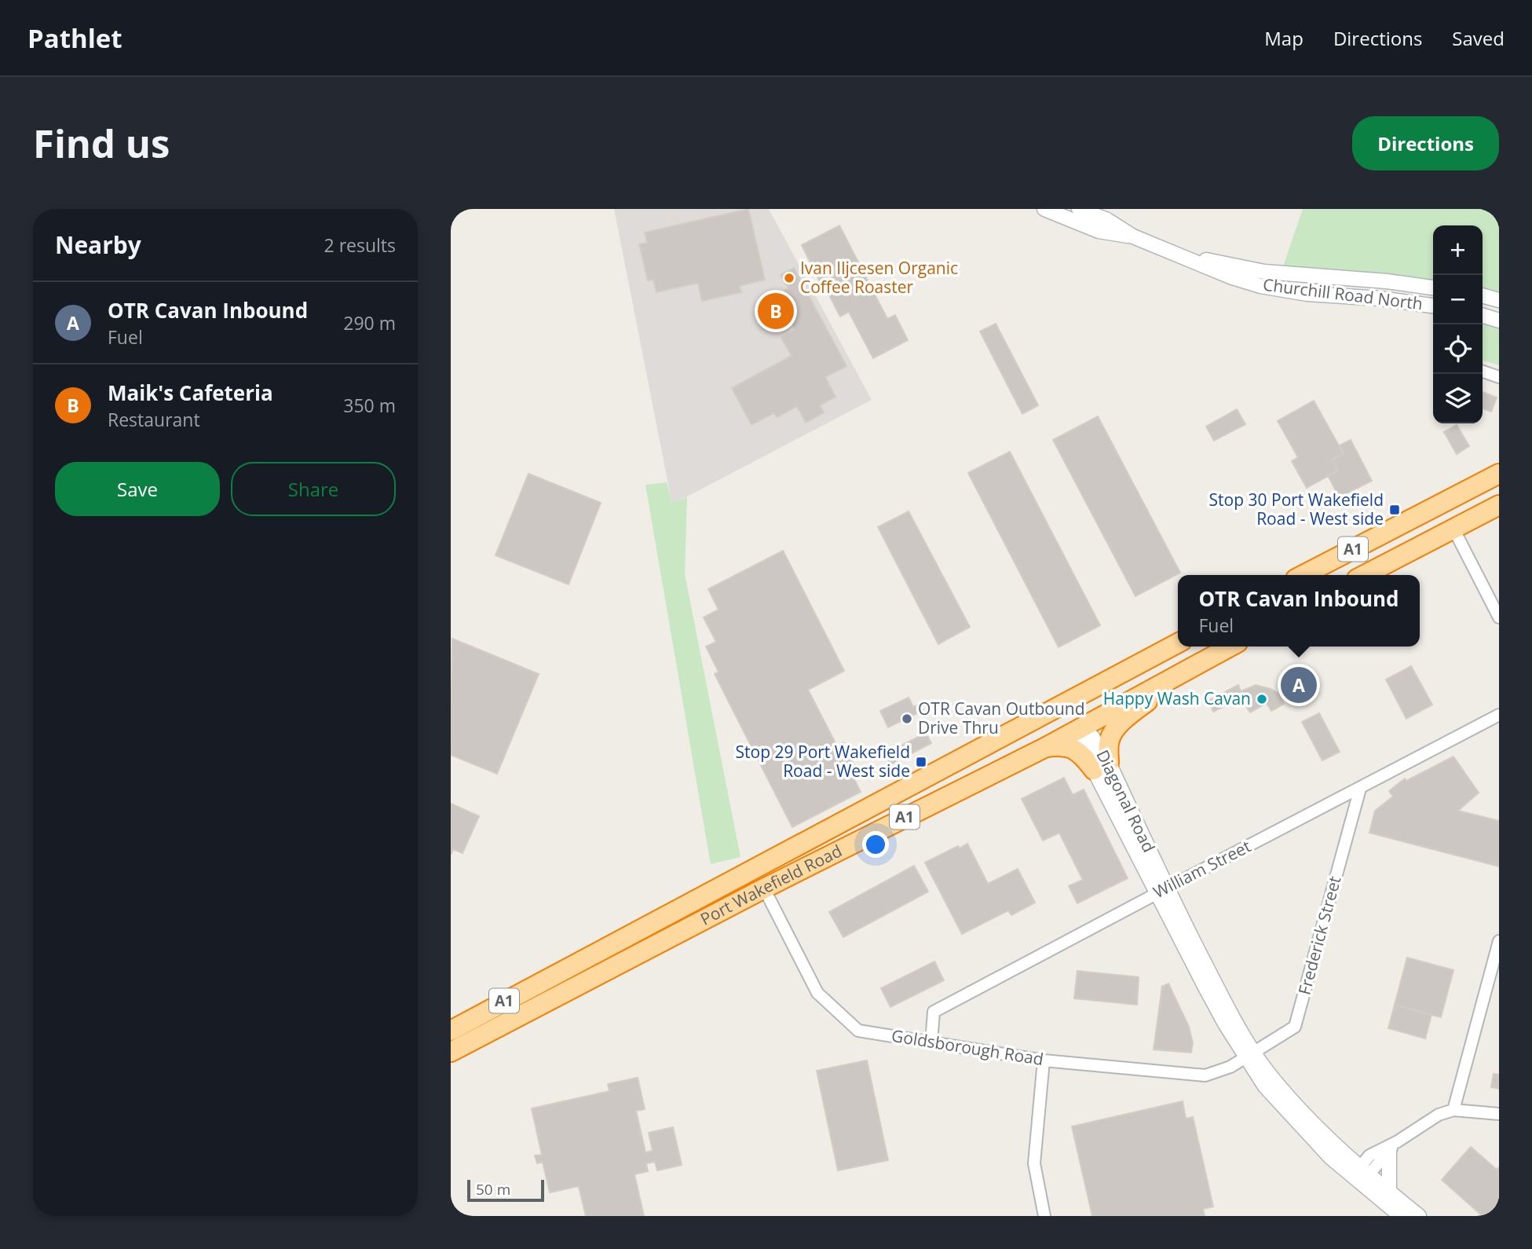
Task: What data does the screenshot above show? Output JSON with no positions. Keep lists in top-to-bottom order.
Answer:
{
  "streets": {
    "highway": ["A1", "Port Wakefield Road"],
    "street": [
      "Churchill Road North",
      "Diagonal Road",
      "William Street",
      "Frederick Street",
      "Goldsborough Road"
    ]
  },
  "crossings": [
    ["Diagonal Road", "William Street"],
    ["Diagonal Road", "Port Wakefield Road"],
    ["Diagonal Road", "Frederick Street"],
    ["Diagonal Road", "Goldsborough Road"],
    ["William Street", "Frederick Street"],
    ["William Street", "Goldsborough Road"],
    ["Port Wakefield Road", "Goldsborough Road"],
    ["Frederick Street", "Goldsborough Road"]
  ],
  "places": {
    "other": ["Ivan Iljcesen Organic Coffee Roaster", "Happy Wash Cavan", "OTR Cavan Outbound Drive Thru"],
    "transit": ["Stop 30 Port Wakefield Road - West side", "Stop 29 Port Wakefield Road - West side"]
  },
  "scale_bar": "50 m",
  "page": {
    "header": "Pathlet",
    "nav": ["Map", "Directions", "Saved"],
    "buttons": [
      "Directions",
      ["Save", "Share"]
    ],
    "title": "Find us",
    "heading": ["Nearby", "2 results"],
    "map_buttons": ["+", "−"],
    "list": [
      {
        "mark": "A",
        "name": "OTR Cavan Inbound",
        "note": "Fuel",
        "value": "290 m"
      },
      {
        "mark": "B",
        "name": "Maik's Cafeteria",
        "note": "Restaurant",
        "value": "350 m"
      }
    ],
    "pins": ["B", "A"],
    "popup": ["OTR Cavan Inbound", "Fuel"],
    "scale": "50 m"
  }
}
